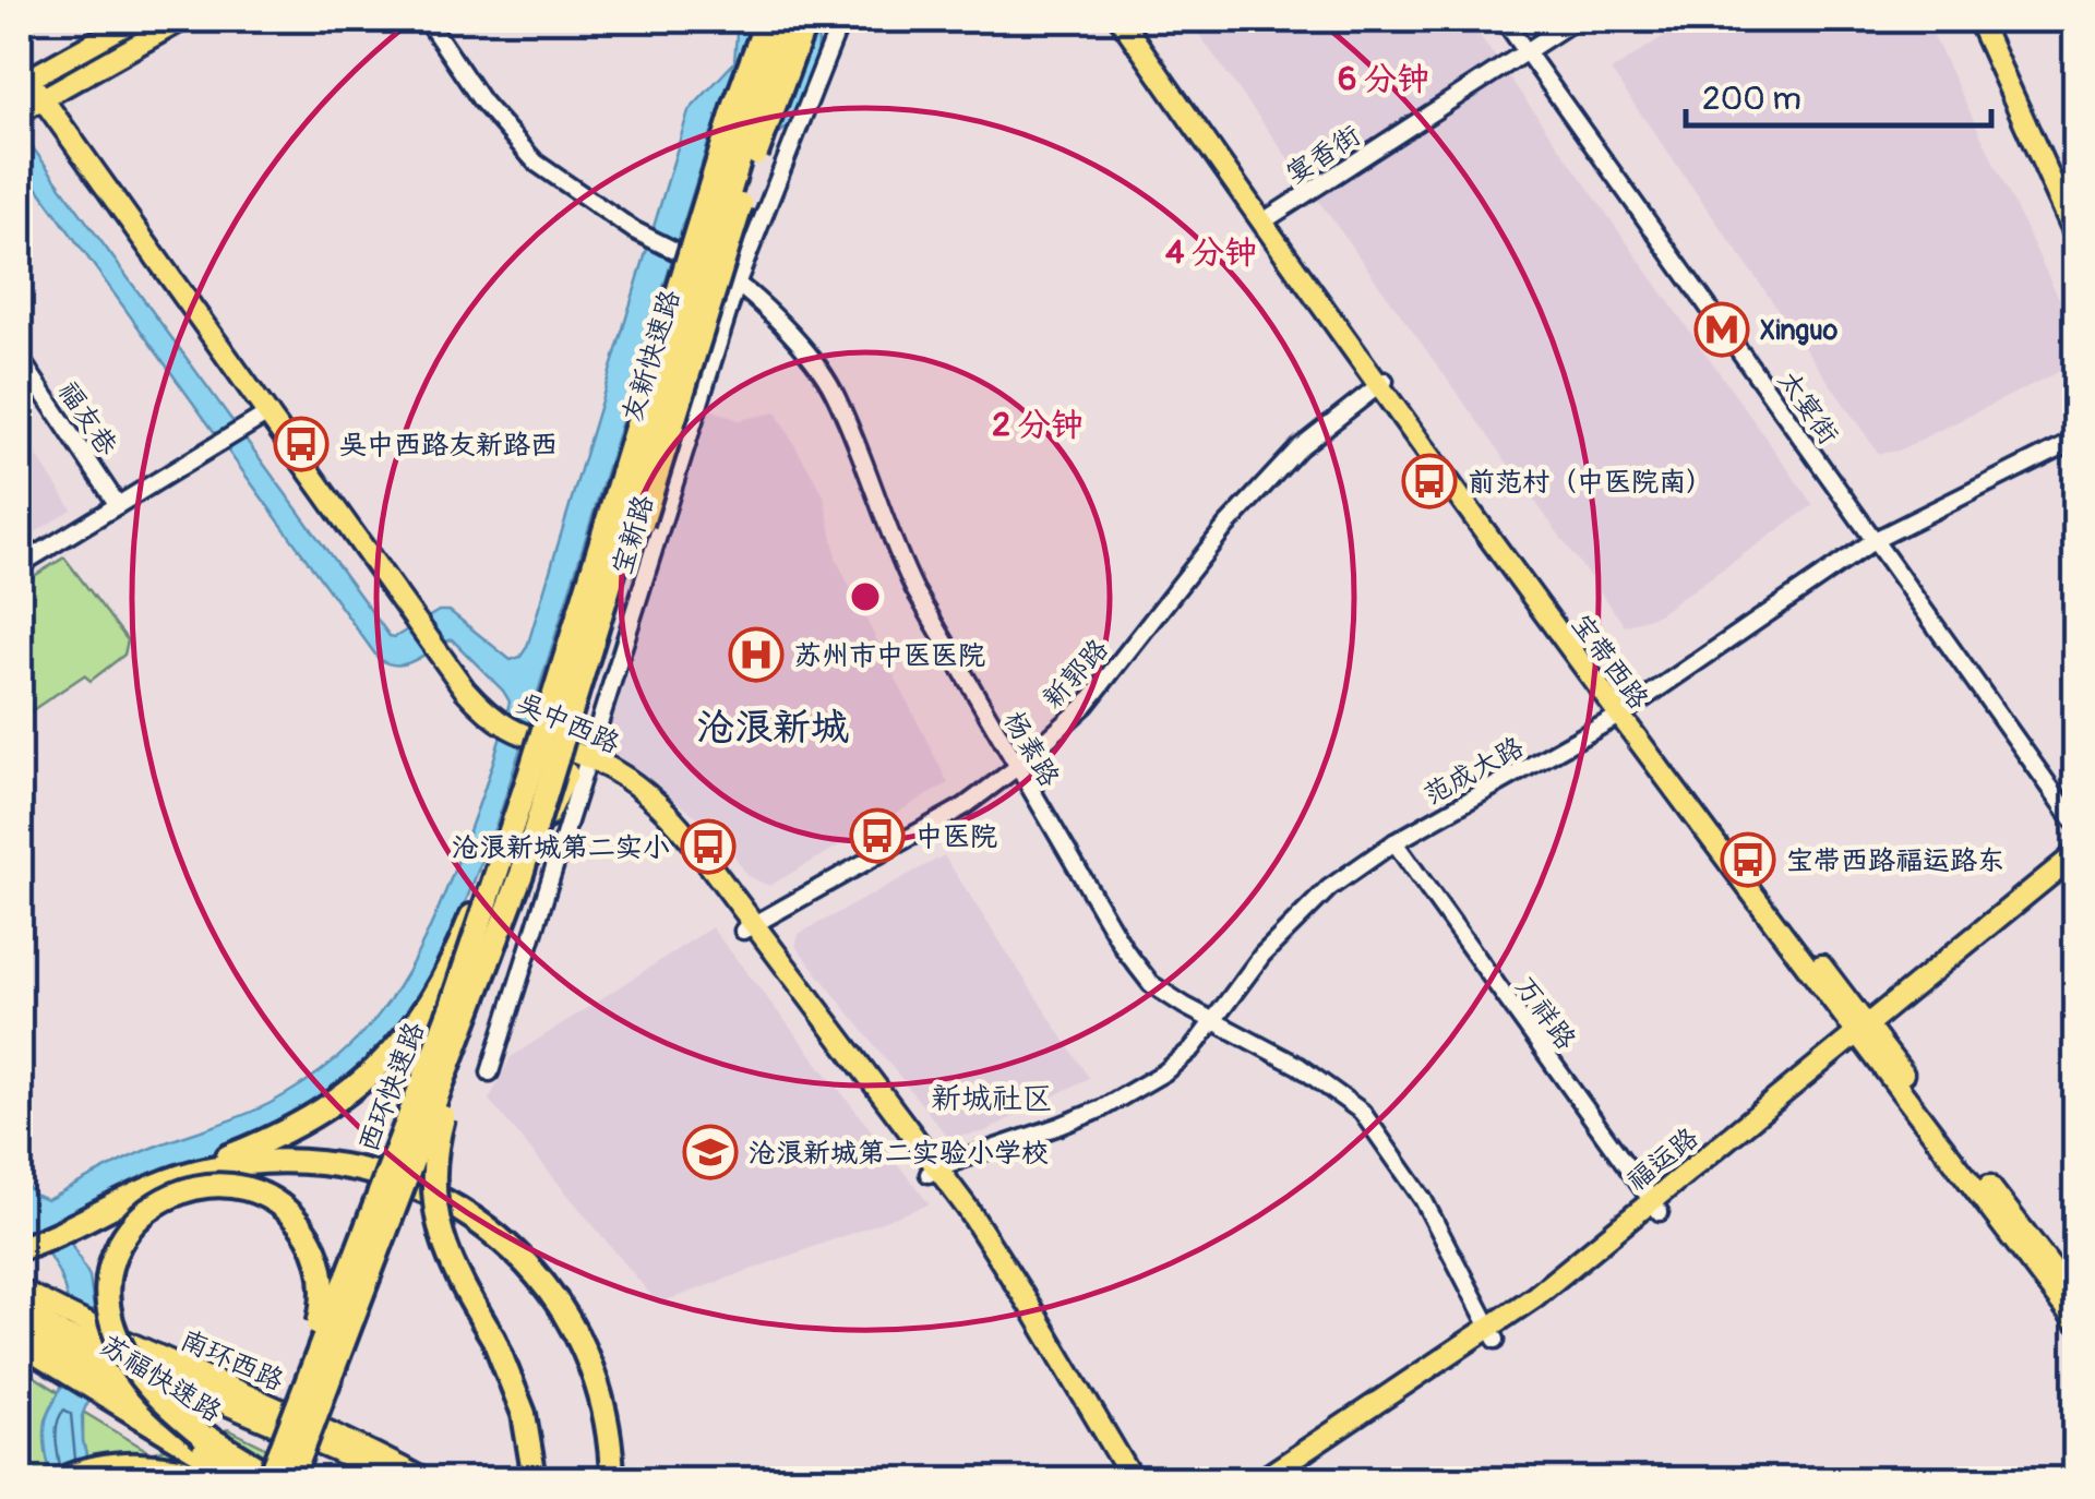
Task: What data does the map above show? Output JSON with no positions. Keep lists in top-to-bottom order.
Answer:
{
  "streets": {
    "highway": ["友新快速路", "西环快速路", "苏福快速路"],
    "main road": [
      "宝带西路",
      "吴中西路",
      "福运路",
      "南环西路"
    ],
    "street": [
      "宴香街",
      "太宴街",
      "福友巷",
      "宝新路",
      "新郭路",
      "杨素路",
      "范成大路",
      "万祥路"
    ]
  },
  "crossings": [
    ["宴香街", "太宴街"],
    ["宴香街", "宝带西路"],
    ["友新快速路", "西环快速路"],
    ["太宴街", "范成大路"],
    ["宝新路", "吴中西路"],
    ["宝新路", "杨素路"],
    ["宝带西路", "新郭路"],
    ["宝带西路", "范成大路"],
    ["宝带西路", "福运路"],
    ["新郭路", "吴中西路"],
    ["新郭路", "杨素路"],
    ["吴中西路", "范成大路"],
    ["吴中西路", "西环快速路"],
    ["杨素路", "范成大路"],
    ["杨素路", "福运路"],
    ["范成大路", "万祥路"],
    ["万祥路", "福运路"],
    ["西环快速路", "南环西路"],
    ["西环快速路", "苏福快速路"],
    ["南环西路", "苏福快速路"]
  ],
  "districts": ["沧浪新城", "新城社区"],
  "places": {
    "metro station": ["Xinguo"],
    "bus stop": [
      "吴中西路友新路西",
      "前范村（中医院南）",
      "中医院",
      "沧浪新城第二实小",
      "宝带西路福运路东"
    ],
    "hospital": ["苏州市中医医院"],
    "school or university": ["沧浪新城第二实验小学校"]
  },
  "scale_bar": "200 m",
  "rings": ["6 分钟", "4 分钟", "2 分钟"]
}
